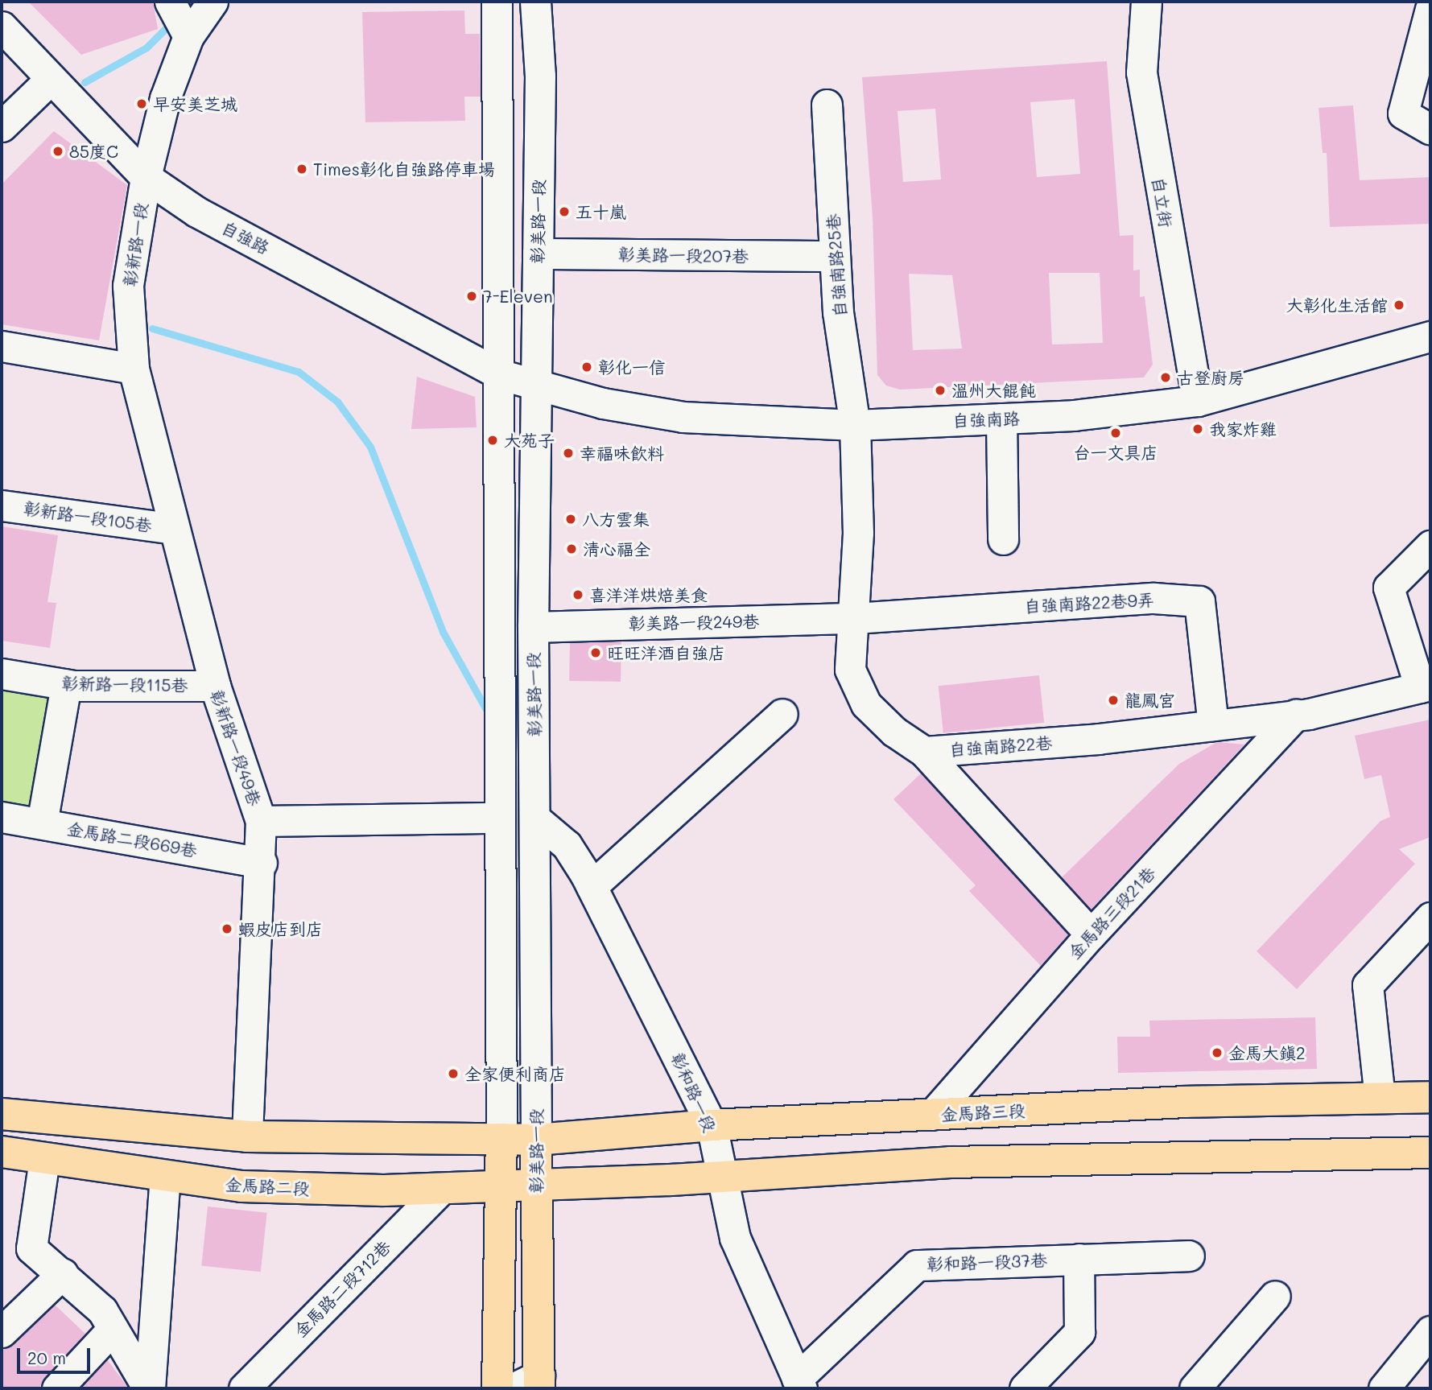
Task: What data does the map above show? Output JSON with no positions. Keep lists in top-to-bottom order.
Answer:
{
  "streets": {
    "main road": ["彰美路一段", "金馬路三段", "金馬路二段"],
    "street": [
      "自立街",
      "自強路",
      "彰新路一段",
      "彰美路一段207巷",
      "自強南路25巷",
      "自強南路",
      "彰新路一段105巷",
      "自強南路22巷9弄",
      "彰美路一段249巷",
      "彰新路一段115巷",
      "自強南路22巷",
      "彰新路一段49巷",
      "金馬路二段669巷",
      "金馬路三段21巷",
      "彰和路一段",
      "彰和路一段37巷",
      "金馬路二段712巷"
    ]
  },
  "crossings": [
    ["自立街", "自強南路"],
    ["彰美路一段", "自強路"],
    ["彰美路一段", "彰美路一段207巷"],
    ["彰美路一段", "自強南路"],
    ["彰美路一段", "彰美路一段249巷"],
    ["彰美路一段", "彰和路一段"],
    ["彰美路一段", "金馬路三段"],
    ["彰美路一段", "金馬路二段"],
    ["自強路", "彰新路一段"],
    ["自強路", "自強南路"],
    ["彰新路一段", "彰新路一段49巷"],
    ["自強南路25巷", "自強南路"],
    ["自強南路25巷", "自強南路22巷"],
    ["自強南路", "自強南路22巷"],
    ["彰新路一段105巷", "彰新路一段49巷"],
    ["自強南路22巷9弄", "彰美路一段249巷"],
    ["自強南路22巷9弄", "自強南路22巷"],
    ["彰美路一段249巷", "自強南路22巷"],
    ["彰新路一段115巷", "彰新路一段49巷"],
    ["自強南路22巷", "金馬路三段21巷"],
    ["彰新路一段49巷", "金馬路二段669巷"],
    ["金馬路三段21巷", "金馬路三段"],
    ["彰和路一段", "金馬路三段"],
    ["彰和路一段", "彰和路一段37巷"],
    ["金馬路二段", "金馬路二段712巷"]
  ],
  "places": [
    "早安美芝城",
    "85度C",
    "Times彰化自強路停車場",
    "五十嵐",
    "7-Eleven",
    "大彰化生活館",
    "彰化一信",
    "古登廚房",
    "溫州大餛飩",
    "我家炸雞",
    "台一文具店",
    "大苑子",
    "幸福味飲料",
    "八方雲集",
    "清心福全",
    "喜洋洋烘焙美食",
    "旺旺洋酒自強店",
    "龍鳳宮",
    "蝦皮店到店",
    "金馬大鎮2",
    "全家便利商店"
  ],
  "scale_bar": "20 m"
}
